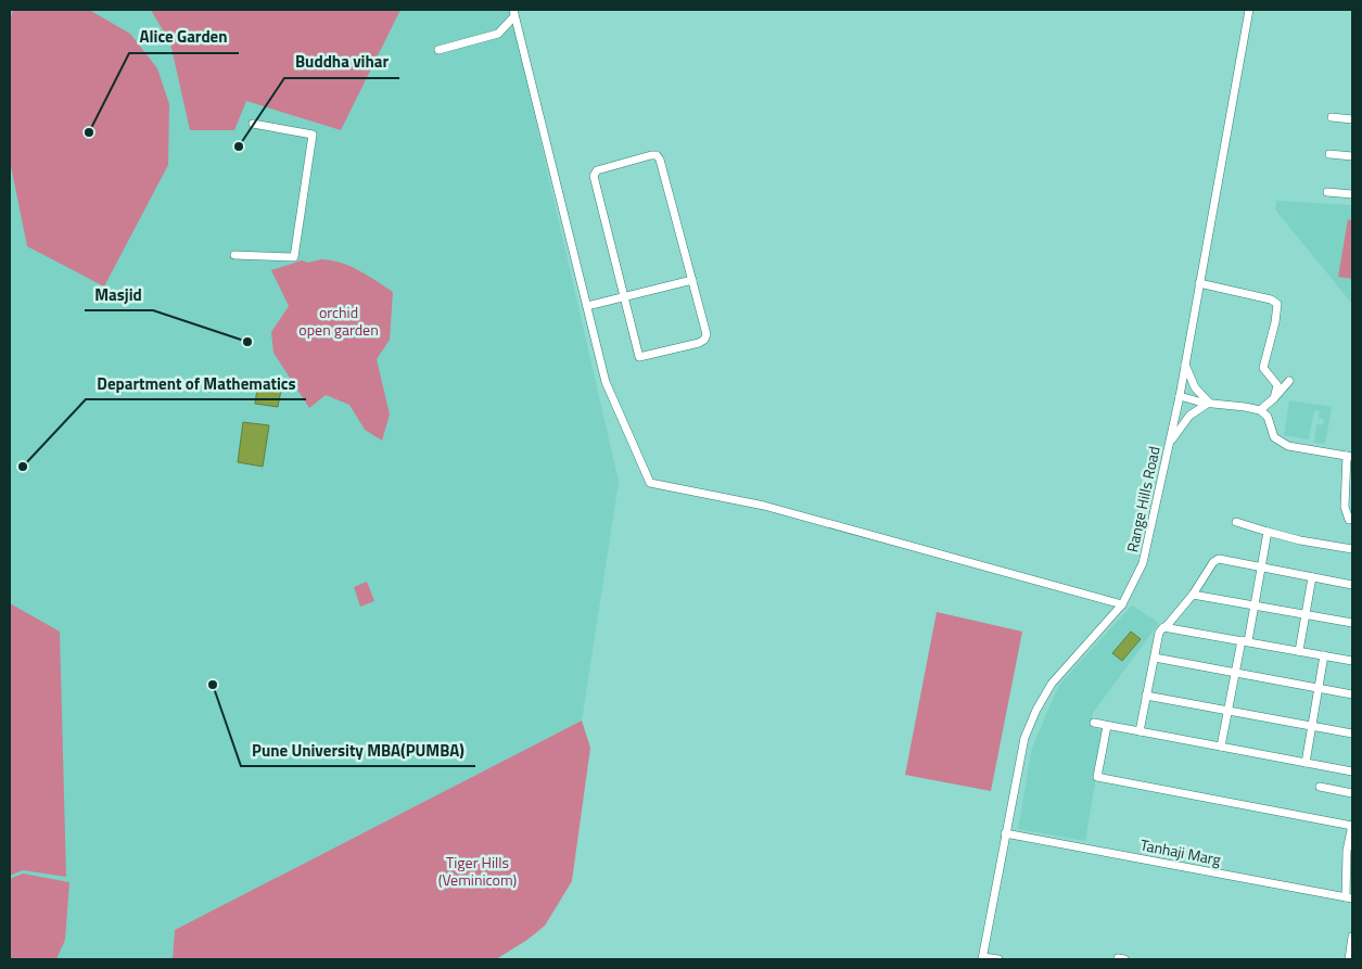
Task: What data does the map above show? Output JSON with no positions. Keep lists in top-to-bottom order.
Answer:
{
  "streets": {
    "street": ["Range Hills Road", "Tanhaji Marg"]
  },
  "crossings": [
    ["Range Hills Road", "Tanhaji Marg"]
  ],
  "parks": ["orchid open garden", "Tiger Hills (Veminicom)"],
  "places": [
    "Alice Garden",
    "Buddha vihar",
    "Masjid",
    "Department of Mathematics",
    "Pune University MBA(PUMBA)"
  ]
}
